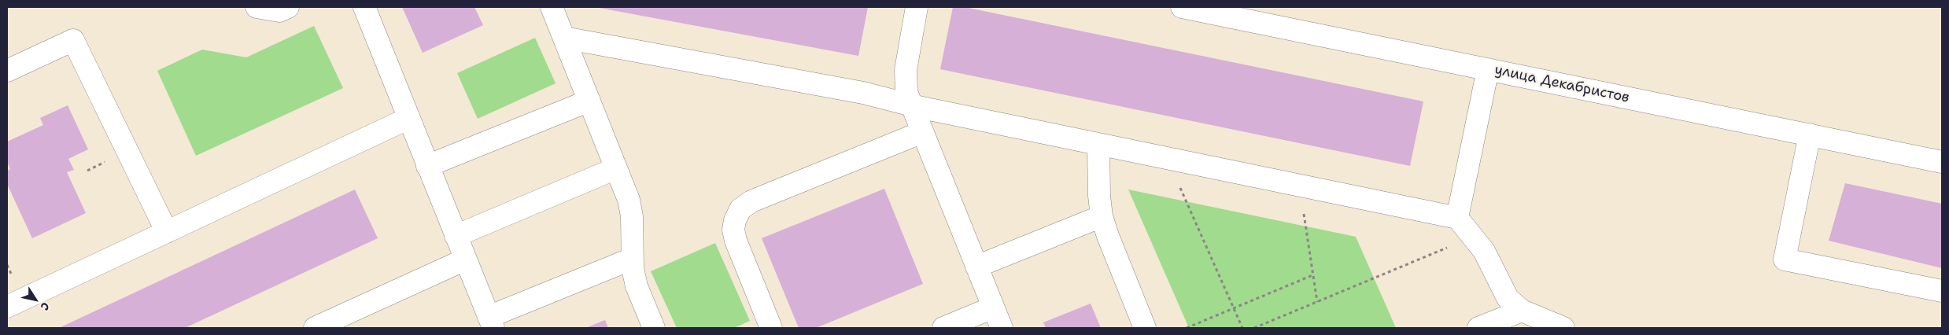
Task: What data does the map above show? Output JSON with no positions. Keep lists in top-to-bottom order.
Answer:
{
  "streets": {
    "street": ["улица Декабристов"]
  },
  "north": "bottom right"
}
